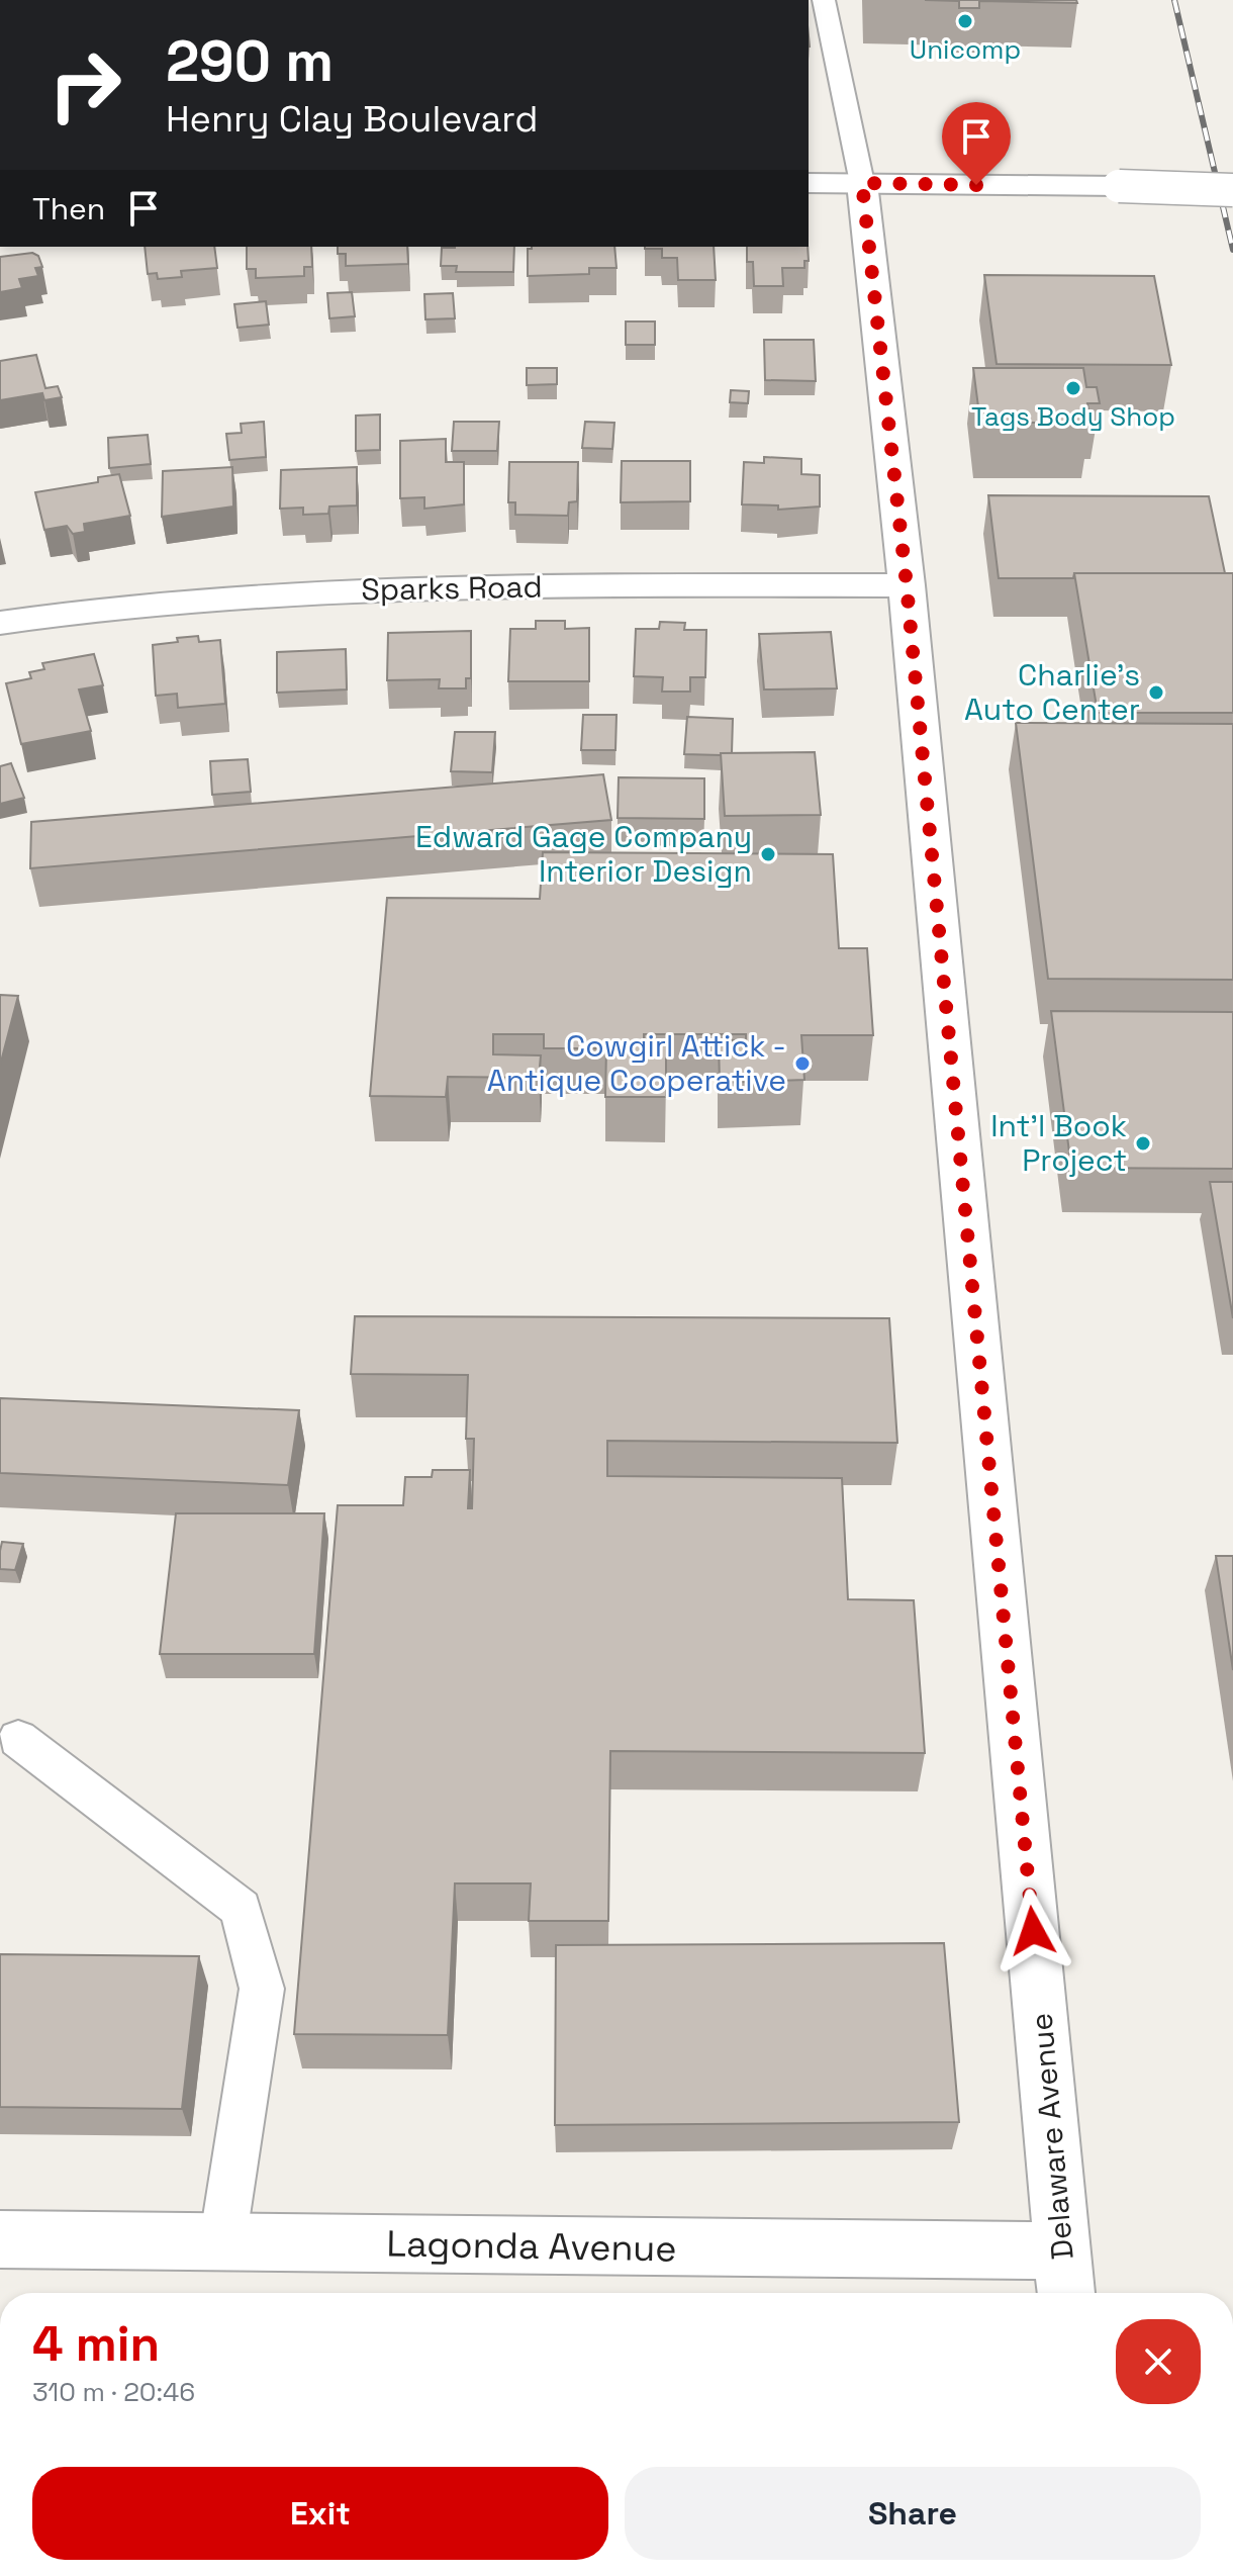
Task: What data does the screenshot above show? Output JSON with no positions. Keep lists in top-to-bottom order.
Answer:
{
  "streets": {
    "street": ["Sparks Road", "Delaware Avenue", "Lagonda Avenue"]
  },
  "crossings": [
    ["Sparks Road", "Delaware Avenue"],
    ["Delaware Avenue", "Lagonda Avenue"]
  ],
  "places": [
    "Unicomp",
    "Tags Body Shop",
    "Charlie's Auto Center",
    "Edward Gage Company Interior Design",
    "Cowgirl Attick - Antique Cooperative",
    "Int'l Book Project"
  ],
  "page": {
    "turn": ["290 m", "Henry Clay Boulevard"],
    "then": "Then",
    "heading": ["4 min", "310 m · 20:46"],
    "buttons": ["Exit", "Share"]
  }
}
